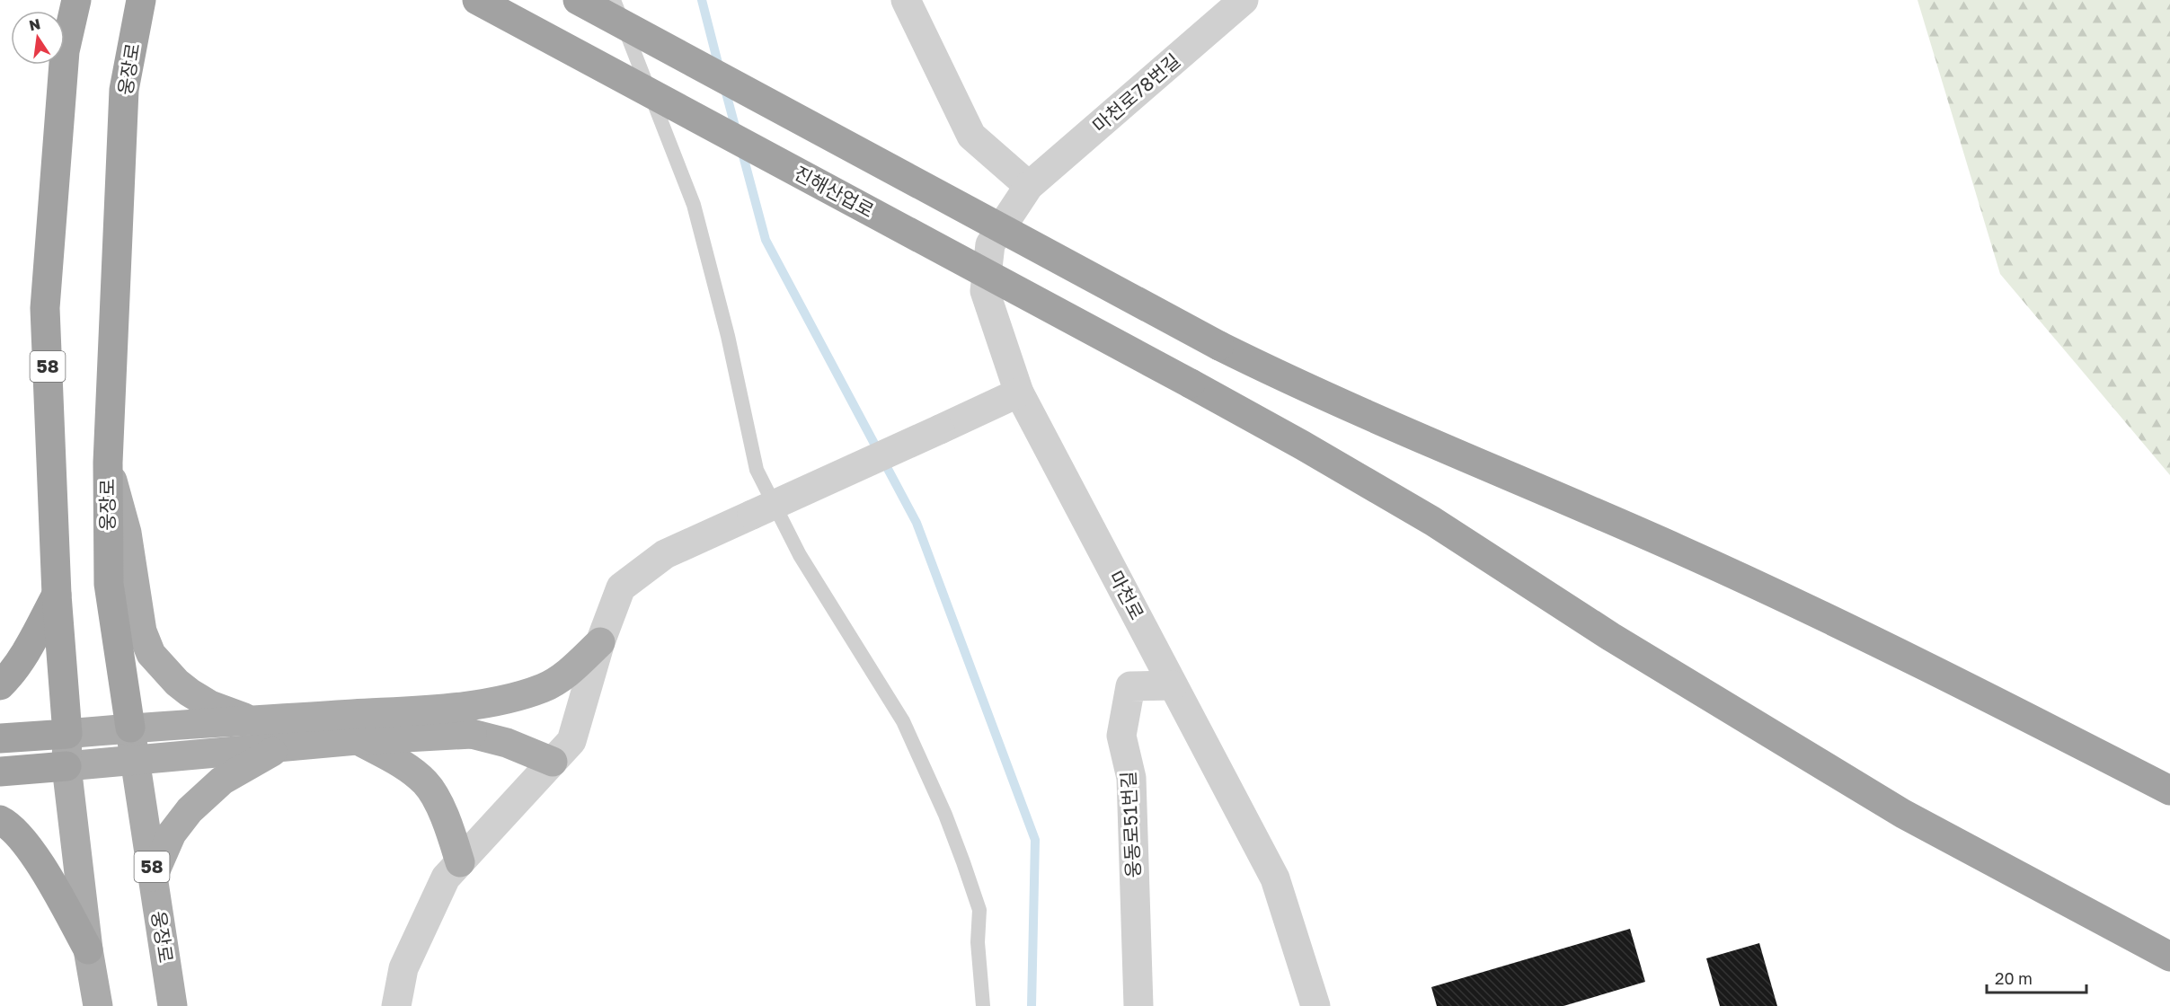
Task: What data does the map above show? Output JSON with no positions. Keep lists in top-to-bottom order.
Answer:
{
  "streets": {
    "highway": ["웅장로", "진해산업로", "58"],
    "street": ["마천로78번길", "마천로", "웅동로51번길"]
  },
  "crossings": [
    ["마천로78번길", "마천로"],
    ["마천로", "웅동로51번길"]
  ],
  "scale_bar": "20 m",
  "north": "top"
}
